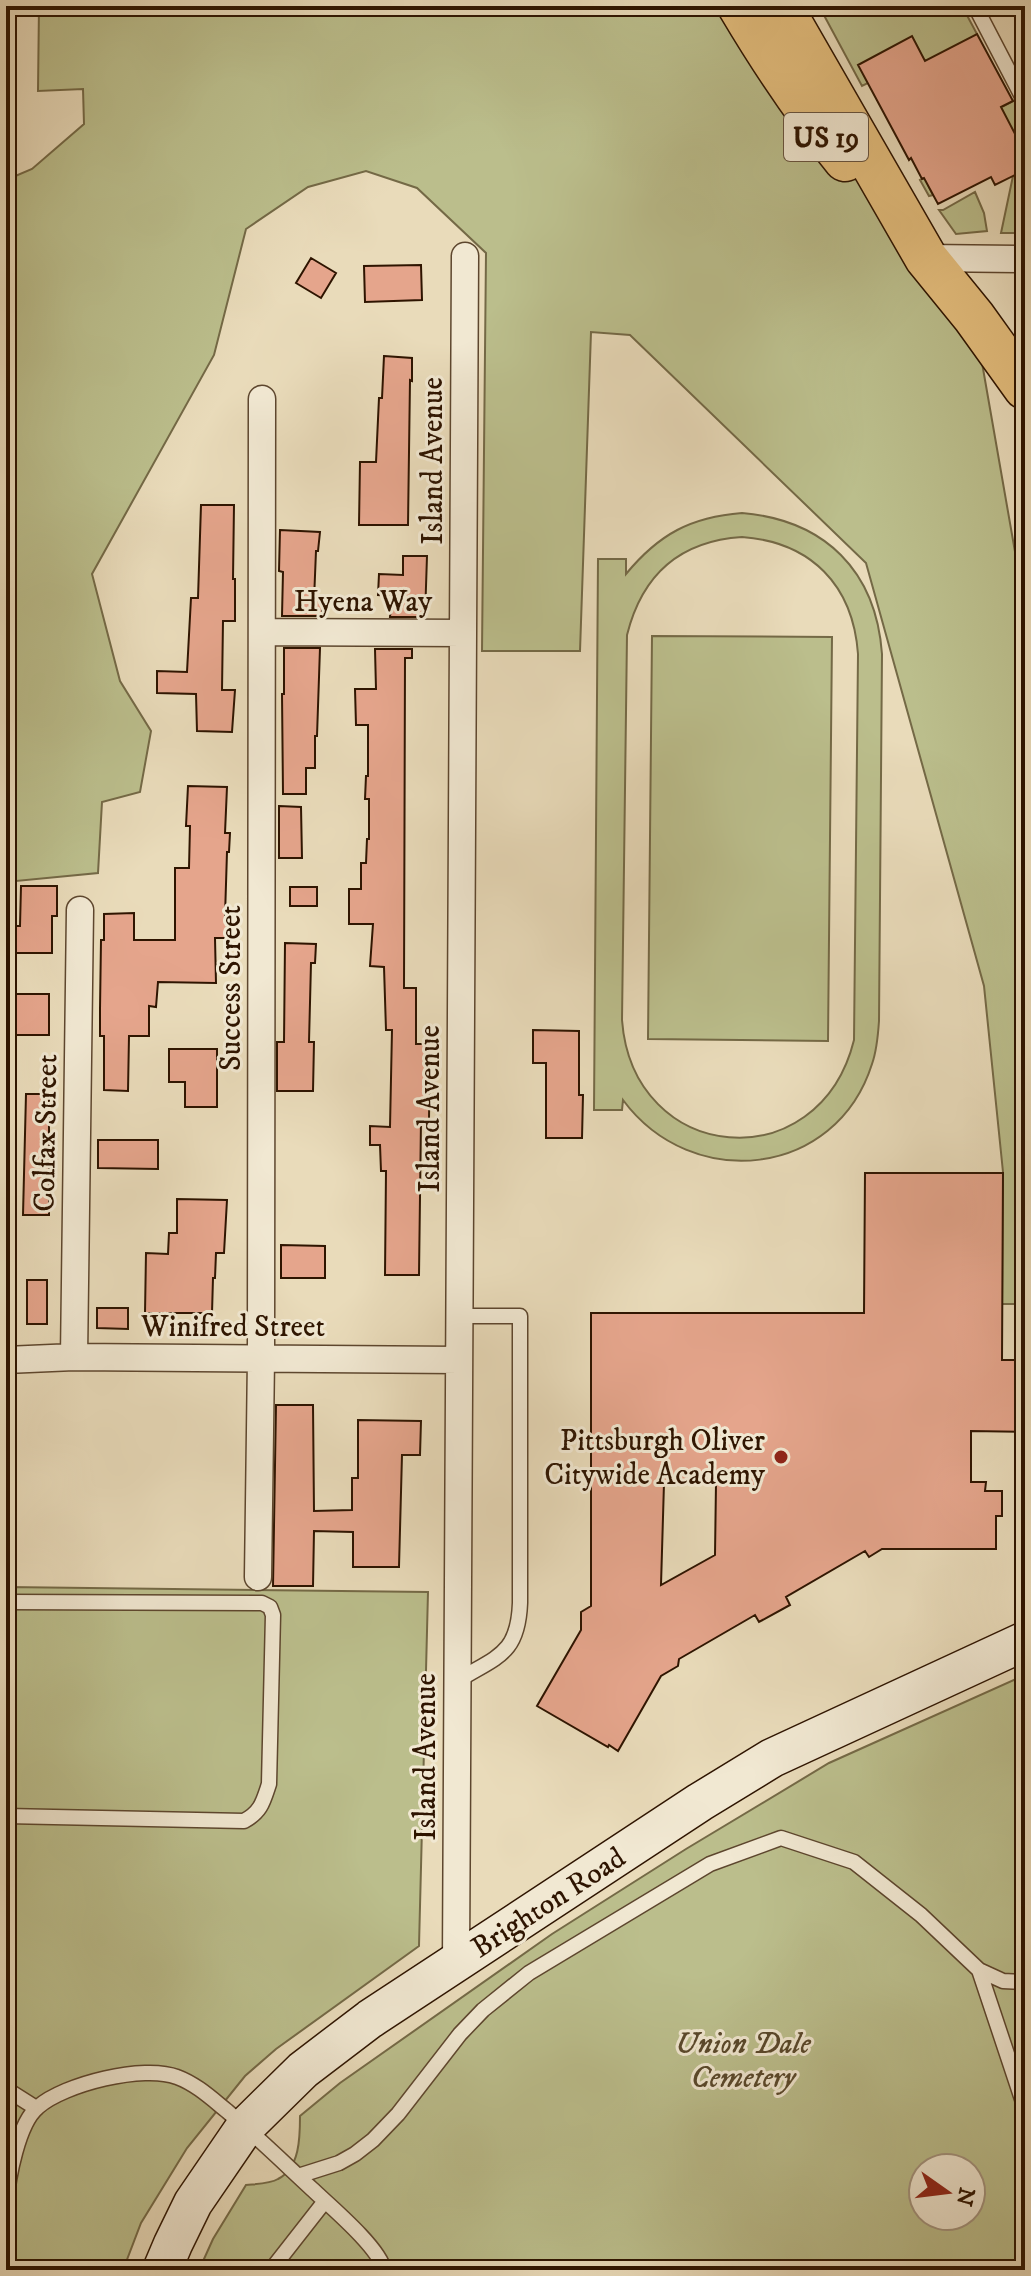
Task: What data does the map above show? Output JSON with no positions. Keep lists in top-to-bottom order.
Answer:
{
  "streets": {
    "main road": ["US 19"],
    "street": [
      "Island Avenue",
      "Hyena Way",
      "Success Street",
      "Colfax Street",
      "Winifred Street",
      "Brighton Road"
    ]
  },
  "crossings": [
    ["Island Avenue", "Hyena Way"],
    ["Island Avenue", "Winifred Street"],
    ["Island Avenue", "Brighton Road"],
    ["Hyena Way", "Success Street"],
    ["Success Street", "Winifred Street"],
    ["Colfax Street", "Winifred Street"]
  ],
  "parks": ["Union Dale Cemetery"],
  "places": ["Pittsburgh Oliver Citywide Academy"],
  "north": "right"
}
